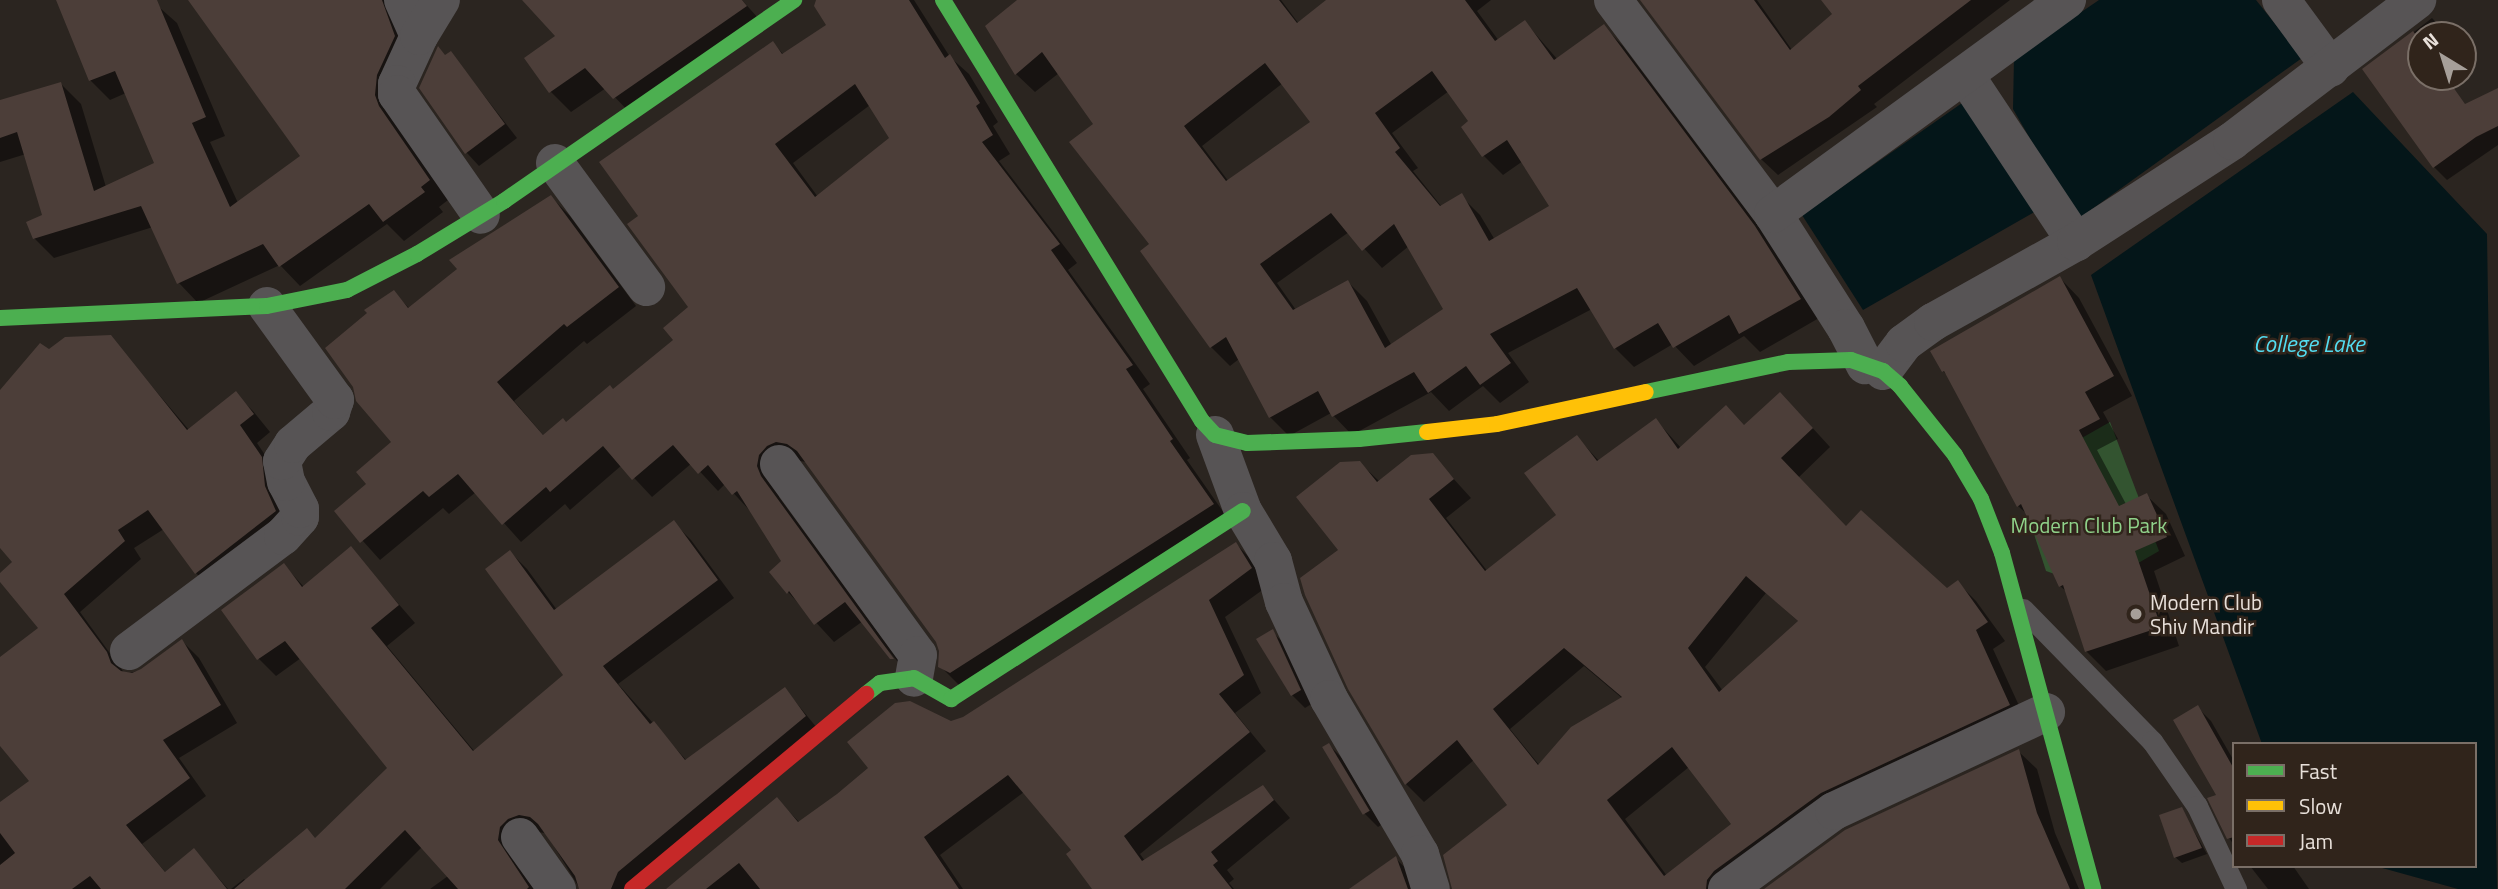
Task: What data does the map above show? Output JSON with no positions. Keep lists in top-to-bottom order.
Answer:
{
  "water": ["College Lake"],
  "parks": ["Modern Club Park"],
  "places": ["Modern Club Shiv Mandir"],
  "legend": ["Fast", "Slow", "Jam"],
  "north": "top left"
}
